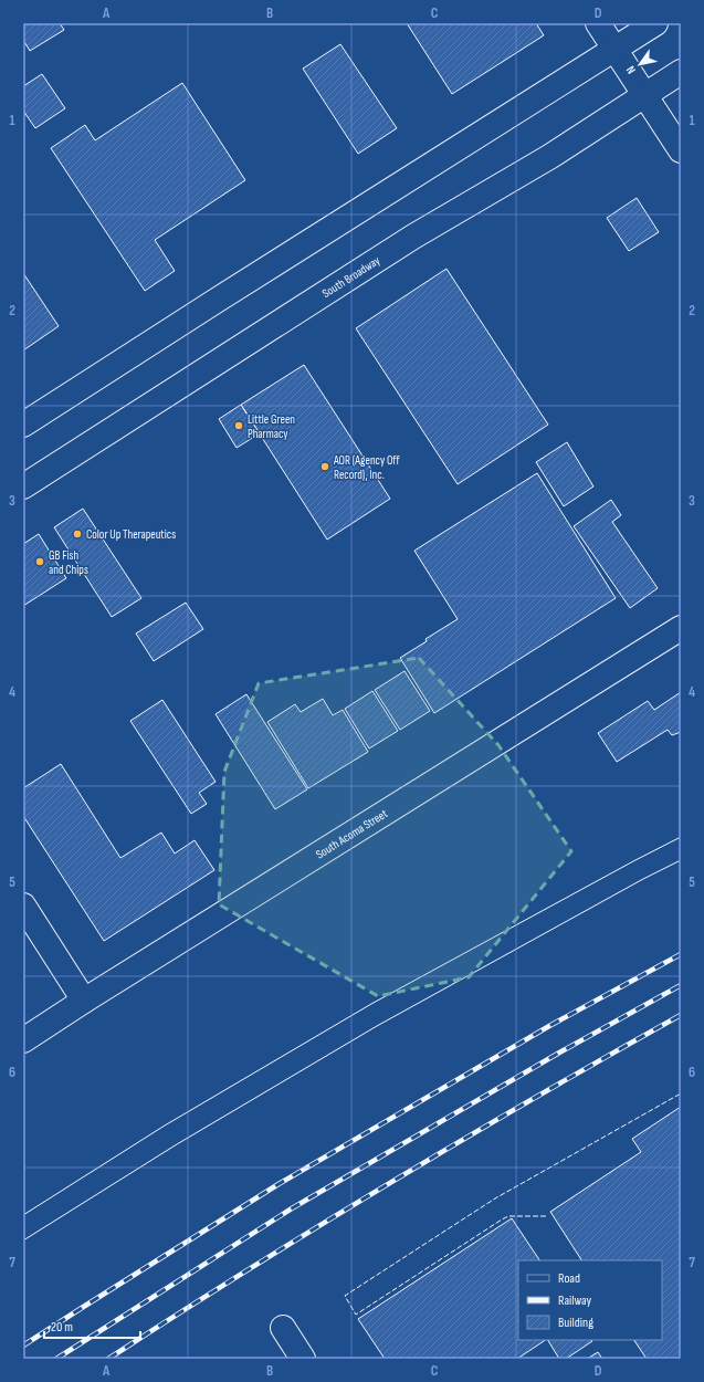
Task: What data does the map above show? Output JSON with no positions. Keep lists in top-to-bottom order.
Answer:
{
  "streets": {
    "main road": ["South Broadway", "South Acoma Street"]
  },
  "places": [
    "Little Green Pharmacy",
    "AOR (Agency Off Record), Inc.",
    "Color Up Therapeutics",
    "GB Fish and Chips"
  ],
  "legend": ["Road", "Railway", "Building"],
  "scale_bar": "20 m",
  "north": "bottom left",
  "grid": {
    "columns": [
      "A",
      "B",
      "C",
      "D"
    ],
    "rows": [
      "1",
      "2",
      "3",
      "4",
      "5",
      "6",
      "7"
    ]
  }
}
